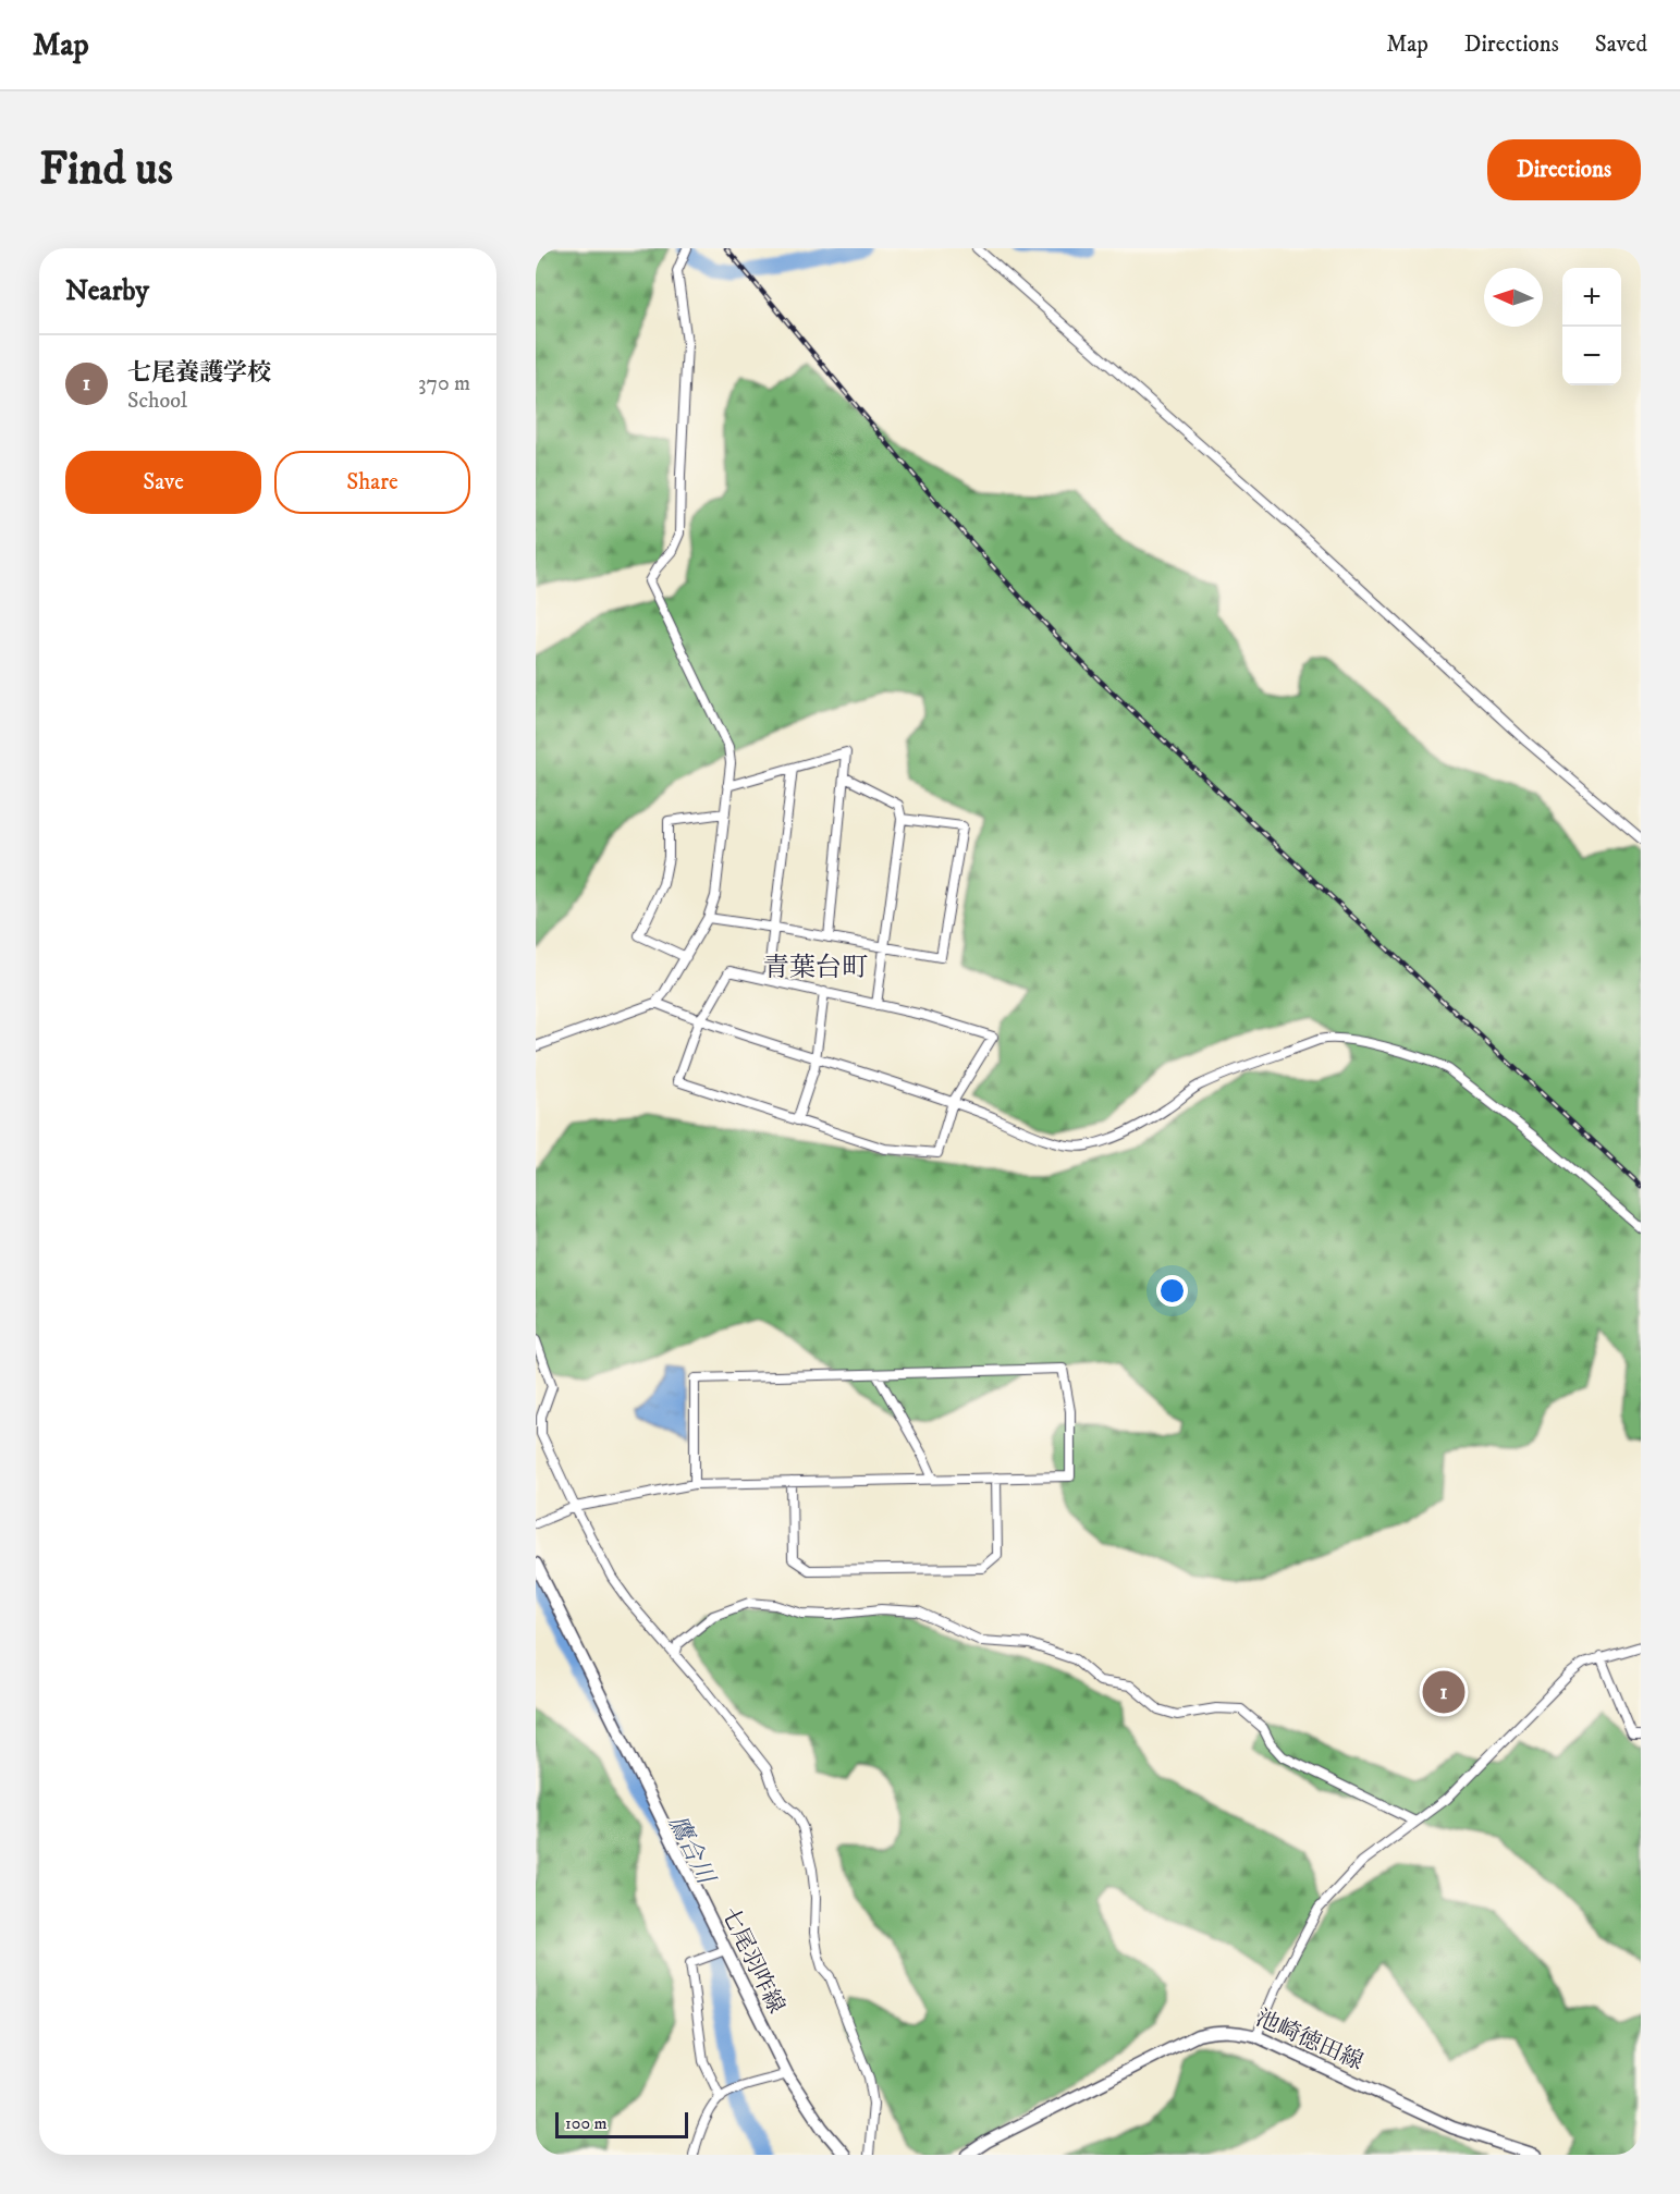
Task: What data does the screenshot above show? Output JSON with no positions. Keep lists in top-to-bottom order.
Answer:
{
  "streets": {
    "main road": ["七尾羽咋線", "池崎徳田線"]
  },
  "districts": ["青葉台町"],
  "water": ["鷹合川"],
  "scale_bar": "100 m",
  "north": "left",
  "page": {
    "header": "Map",
    "nav": ["Map", "Directions", "Saved"],
    "buttons": [
      "Directions",
      ["Save", "Share"]
    ],
    "title": "Find us",
    "heading": "Nearby",
    "map_buttons": ["+", "−"],
    "list": [
      {
        "mark": "1",
        "name": "七尾養護学校",
        "note": "School",
        "value": "370 m"
      }
    ],
    "pins": "1",
    "scale": "100 m"
  }
}
